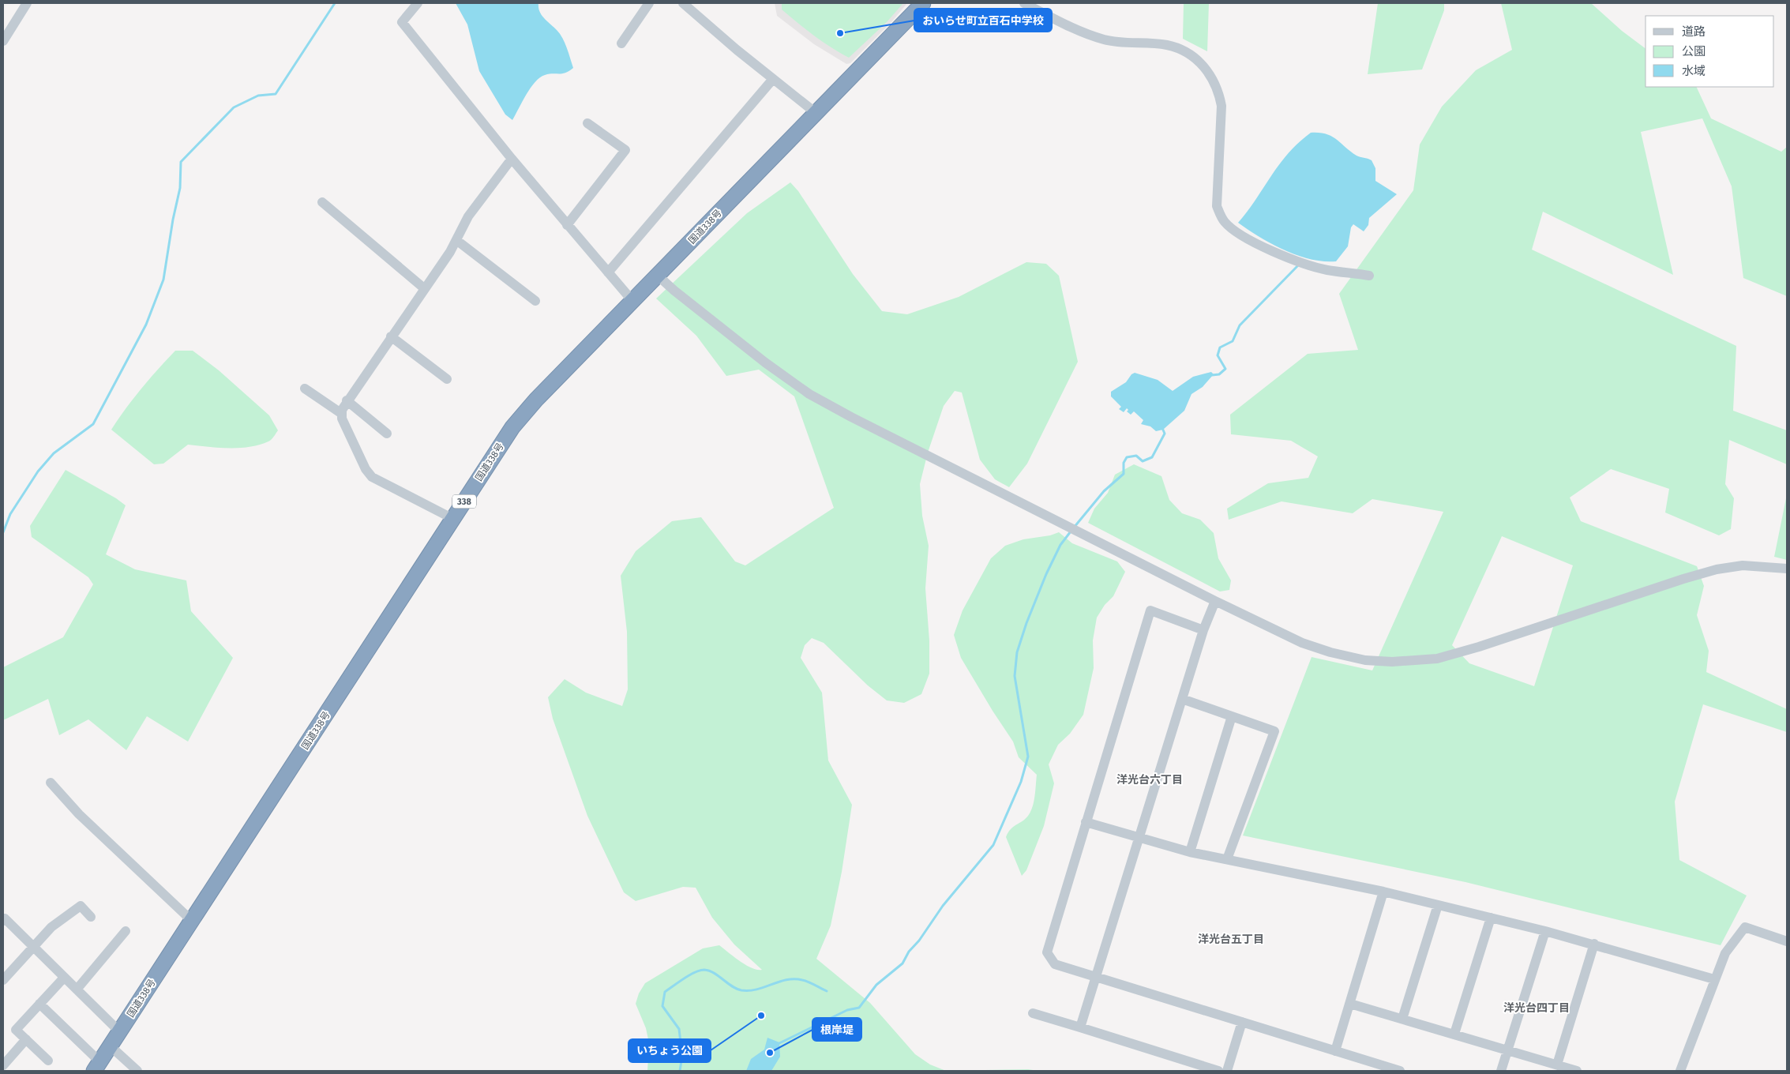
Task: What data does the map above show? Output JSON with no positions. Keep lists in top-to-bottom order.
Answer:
{
  "streets": {
    "highway": ["国道338号", "338"]
  },
  "districts": ["洋光台六丁目", "洋光台五丁目", "洋光台四丁目"],
  "places": ["おいらせ町立百石中学校", "いちょう公園", "根岸堤"],
  "legend": ["道路", "公園", "水域"]
}
